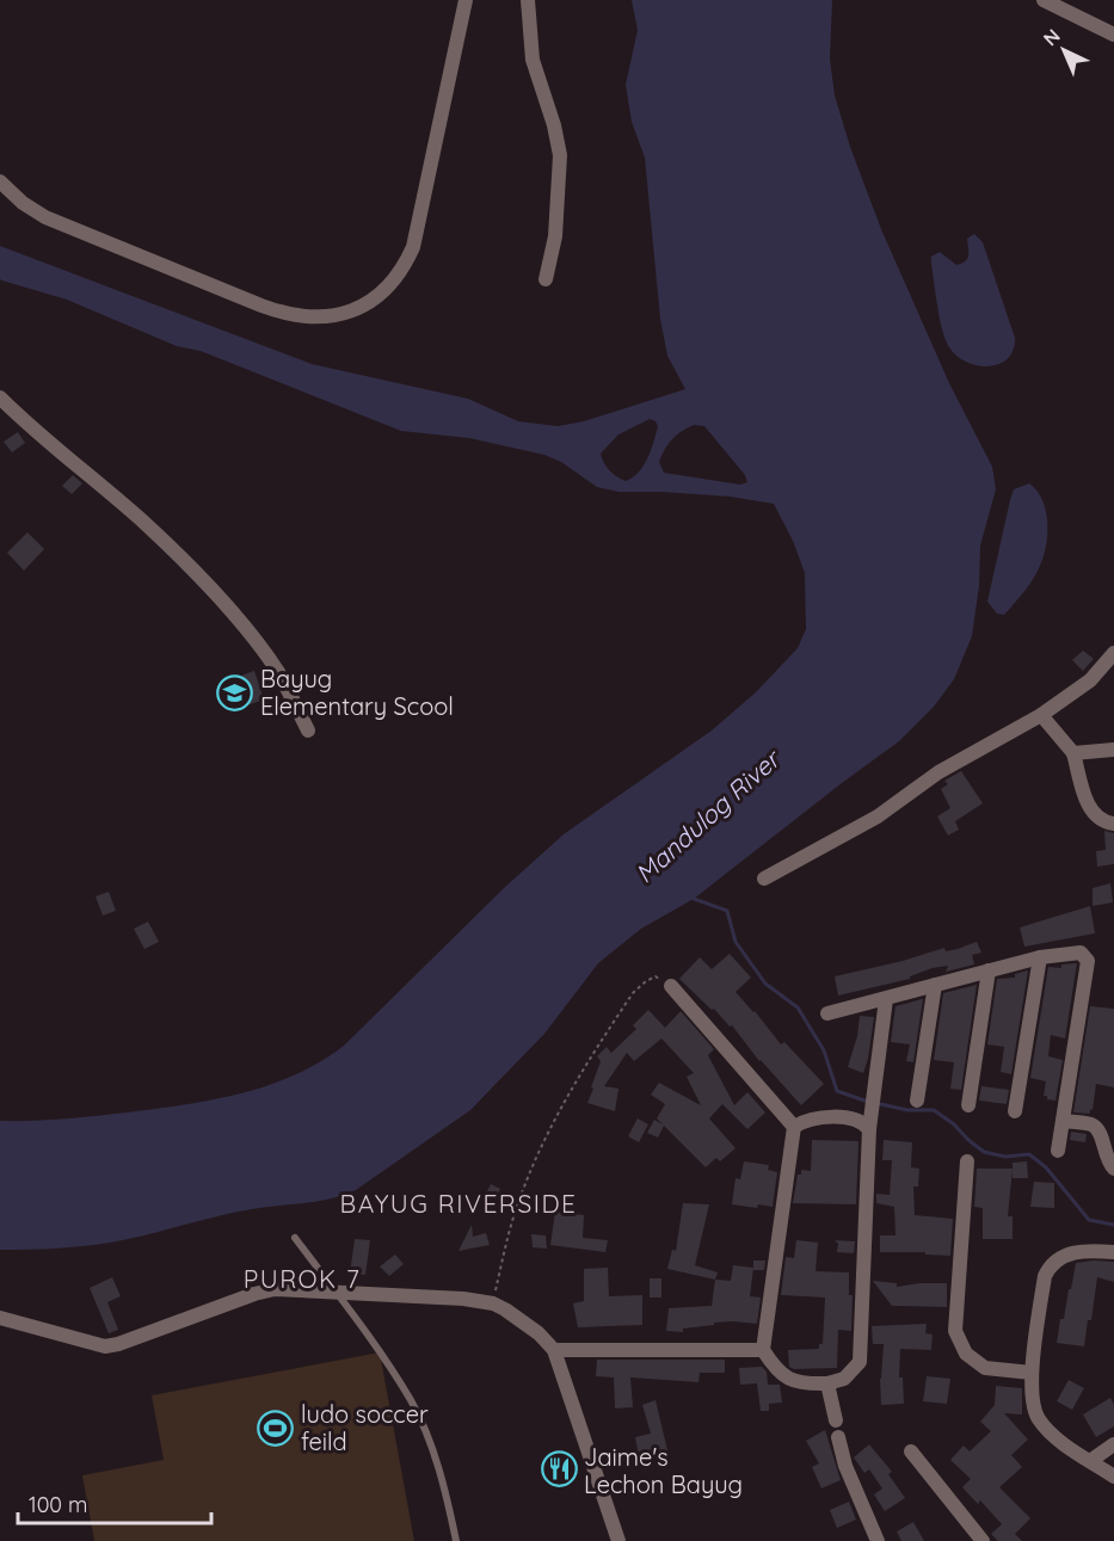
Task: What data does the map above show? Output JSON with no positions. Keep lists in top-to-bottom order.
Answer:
{
  "districts": ["BAYUG RIVERSIDE", "PUROK 7"],
  "water": ["Mandulog River"],
  "places": {
    "school or university": ["Bayug Elementary Scool"],
    "sports": ["ludo soccer feild"],
    "restaurant": ["Jaime's Lechon Bayug"]
  },
  "scale_bar": "100 m",
  "north": "top left"
}
